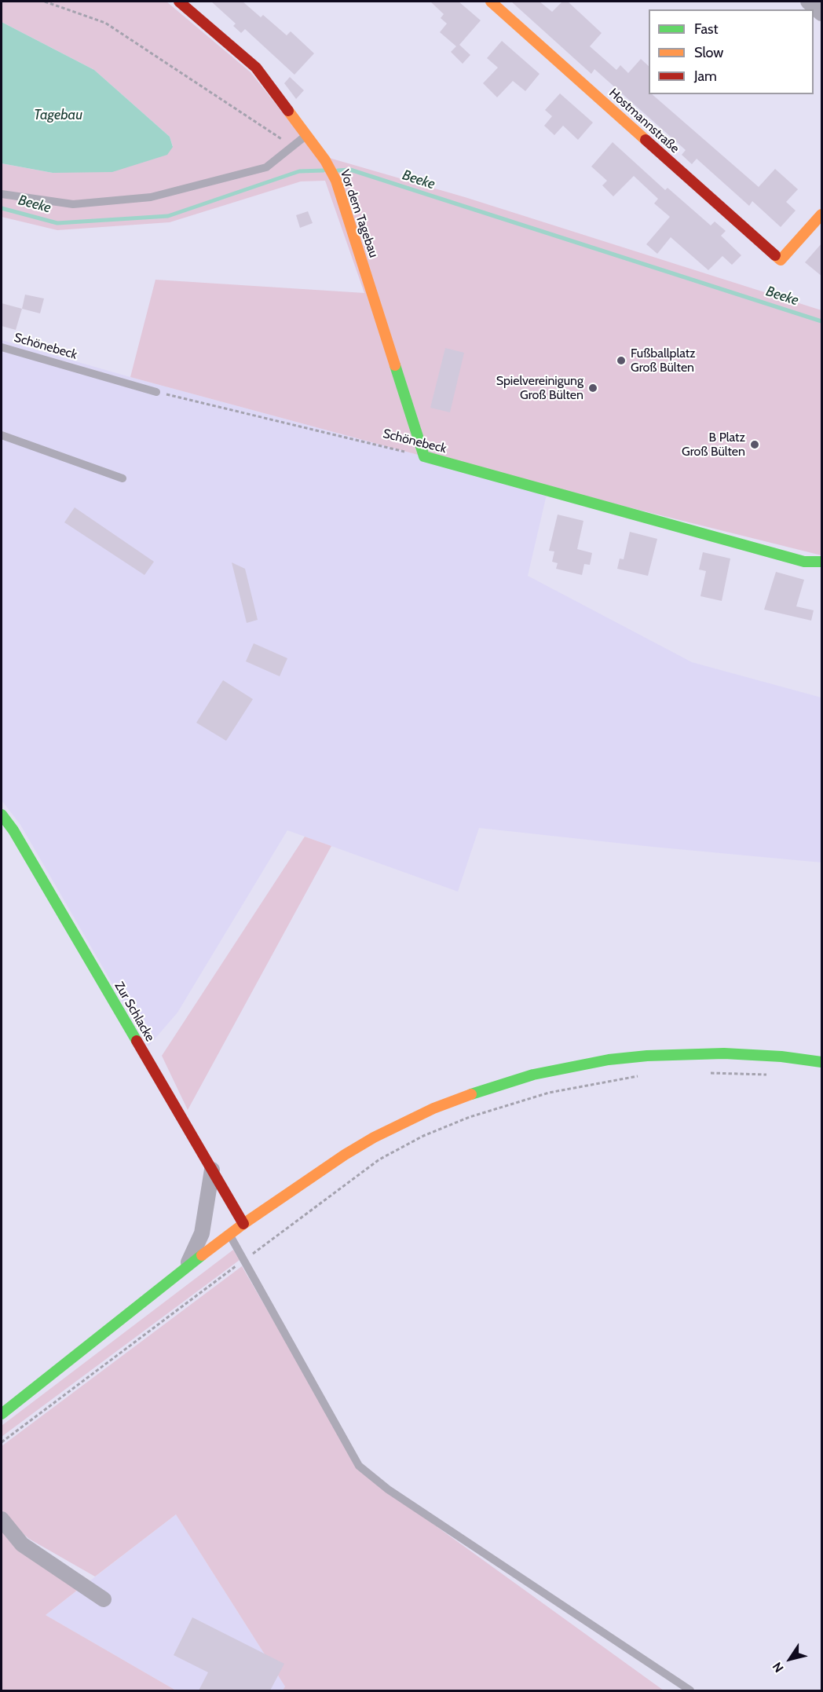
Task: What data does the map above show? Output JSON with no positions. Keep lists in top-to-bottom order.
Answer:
{
  "streets": {
    "street": [
      "Hostmannstraße",
      "Vor dem Tagebau",
      "Schönebeck",
      "Zur Schlacke"
    ]
  },
  "crossings": [
    ["Vor dem Tagebau", "Schönebeck"]
  ],
  "water": ["Tagebau", "Beeke"],
  "places": ["Fußballplatz Groß Bülten", "Spielvereinigung Groß Bülten", "B Platz Groß Bülten"],
  "legend": ["Fast", "Slow", "Jam"],
  "north": "bottom left"
}
